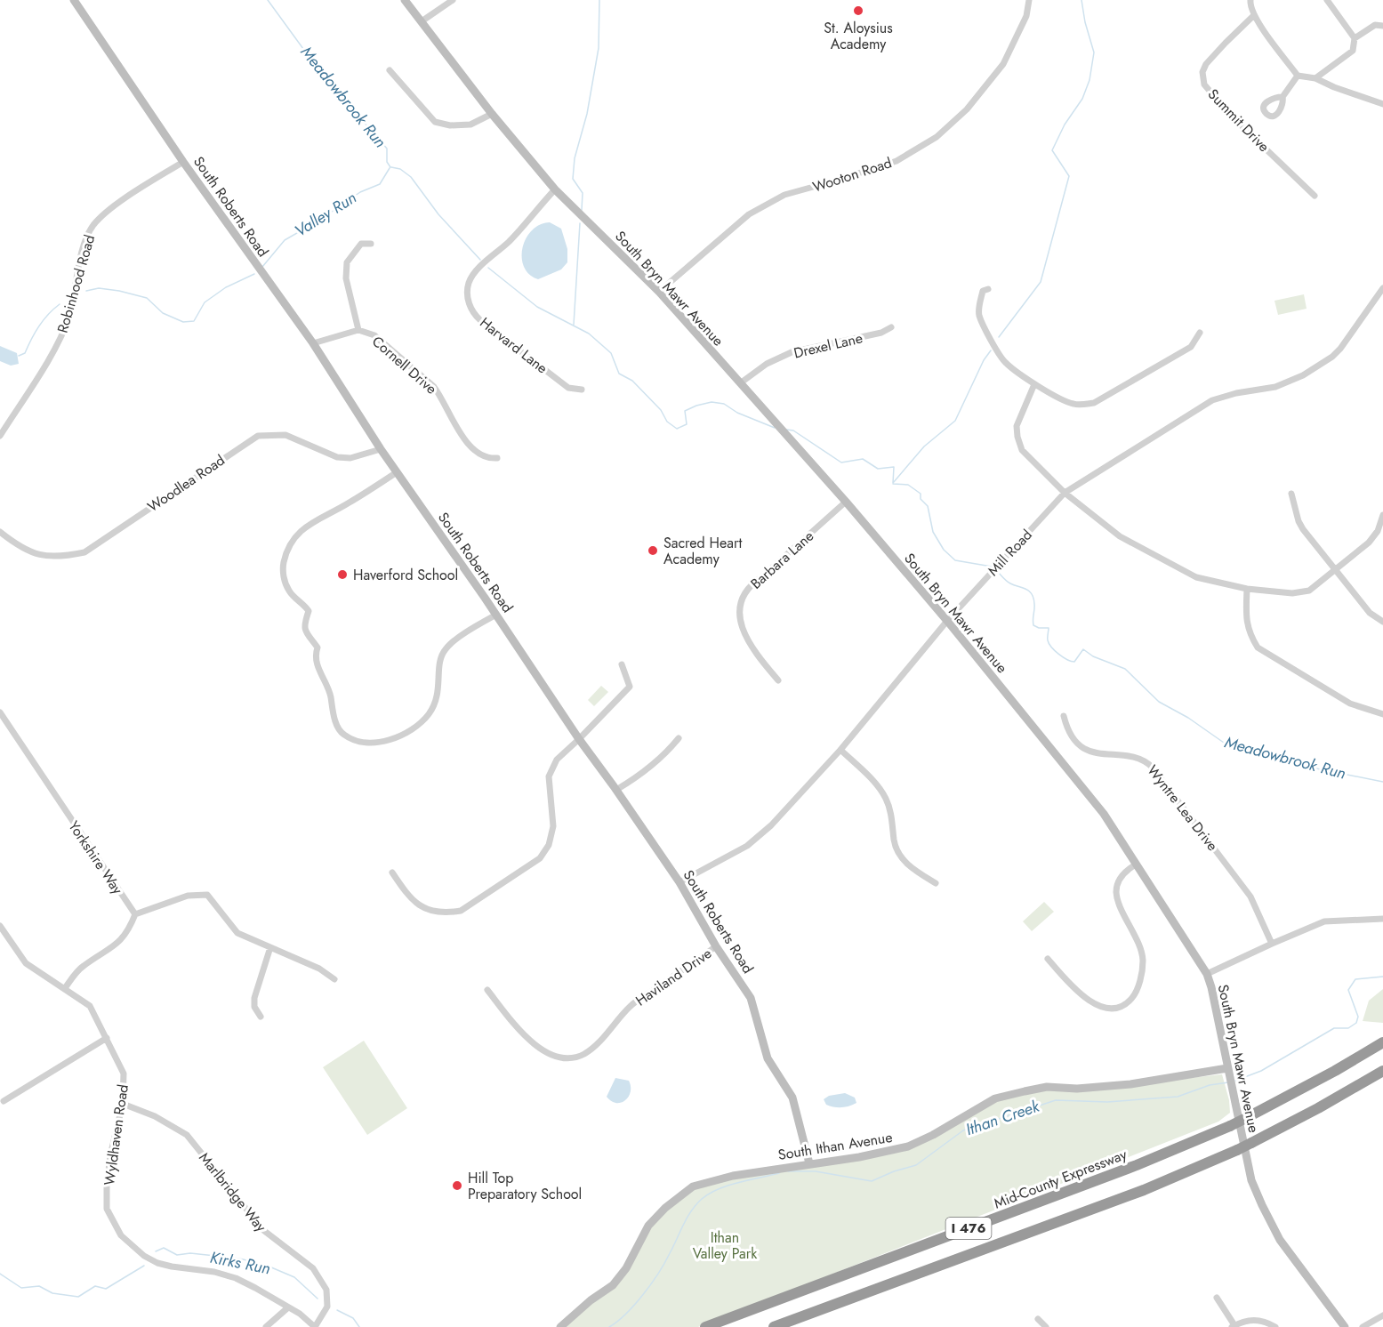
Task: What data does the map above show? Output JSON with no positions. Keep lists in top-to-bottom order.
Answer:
{
  "streets": {
    "highway": ["Mid-County Expressway", "I 476"],
    "street": [
      "Summit Drive",
      "Wooton Road",
      "South Roberts Road",
      "Robinhood Road",
      "South Bryn Mawr Avenue",
      "Harvard Lane",
      "Drexel Lane",
      "Cornell Drive",
      "Woodlea Road",
      "Mill Road",
      "Barbara Lane",
      "Wyntre Lea Drive",
      "Yorkshire Way",
      "Haviland Drive",
      "Wyldhaven Road",
      "South Ithan Avenue",
      "Marlbridge Way"
    ]
  },
  "crossings": [
    ["Wooton Road", "South Bryn Mawr Avenue"],
    ["South Roberts Road", "Robinhood Road"],
    ["South Roberts Road", "Cornell Drive"],
    ["South Roberts Road", "Woodlea Road"],
    ["South Roberts Road", "Mill Road"],
    ["South Roberts Road", "Haviland Drive"],
    ["South Roberts Road", "South Ithan Avenue"],
    ["South Bryn Mawr Avenue", "Harvard Lane"],
    ["South Bryn Mawr Avenue", "Drexel Lane"],
    ["South Bryn Mawr Avenue", "Mill Road"],
    ["South Bryn Mawr Avenue", "Barbara Lane"],
    ["South Bryn Mawr Avenue", "South Ithan Avenue"],
    ["Wyldhaven Road", "Marlbridge Way"]
  ],
  "water": [
    "Meadowbrook Run",
    "Valley Run",
    "Ithan Creek",
    "Kirks Run"
  ],
  "parks": ["Ithan Valley Park"],
  "places": [
    "St. Aloysius Academy",
    "Sacred Heart Academy",
    "Haverford School",
    "Hill Top Preparatory School"
  ]
}
